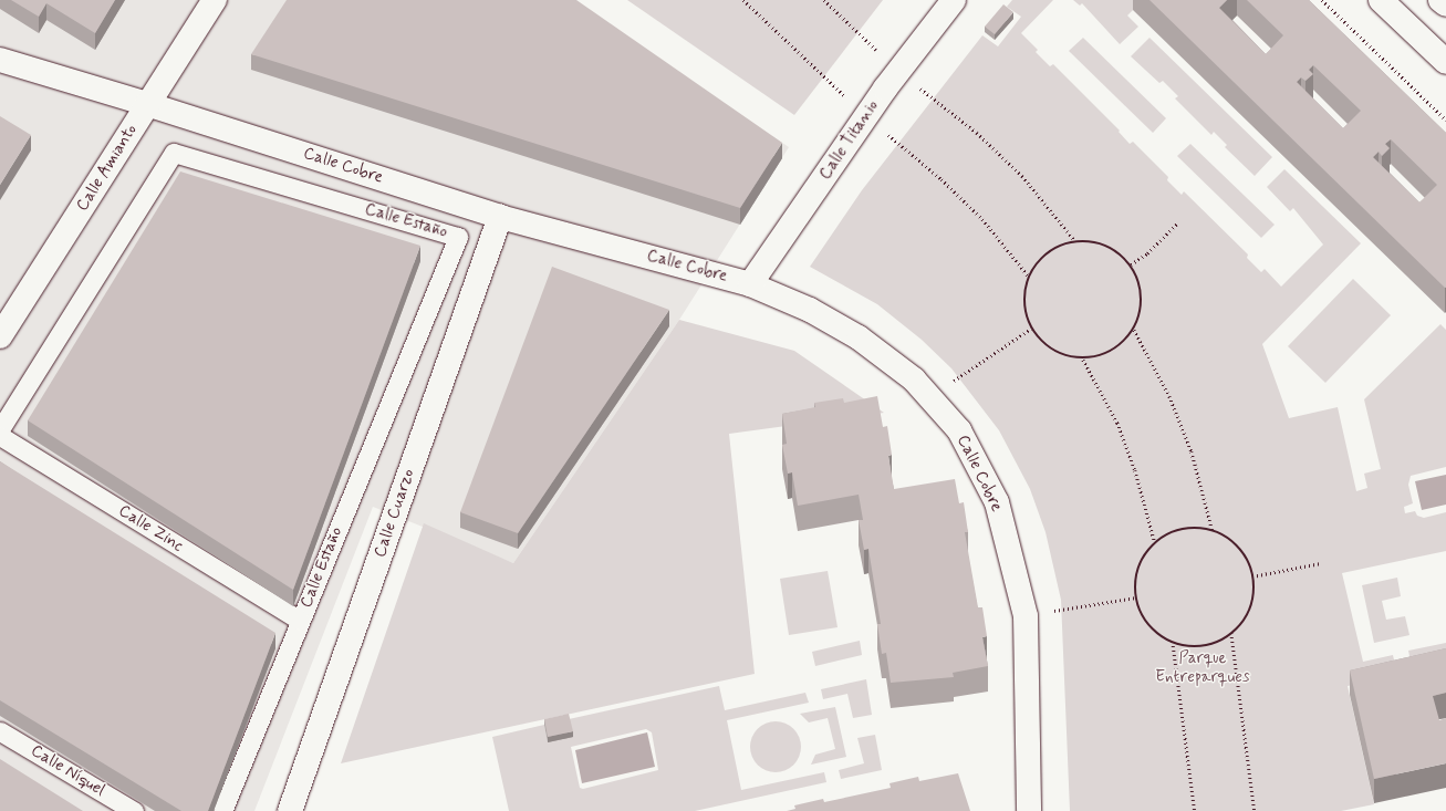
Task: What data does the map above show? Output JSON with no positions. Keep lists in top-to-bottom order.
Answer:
{
  "streets": {
    "street": [
      "Calle Titanio",
      "Calle Cobre",
      "Calle Amianto",
      "Calle Cuarzo"
    ],
    "lane": ["Calle Estaño", "Calle Zinc", "Calle Níquel"]
  },
  "crossings": [
    ["Calle Titanio", "Calle Cobre"],
    ["Calle Cobre", "Calle Amianto"],
    ["Calle Cobre", "Calle Cuarzo"],
    ["Calle Estaño", "Calle Zinc"]
  ],
  "parks": ["Parque Entreparques"]
}
